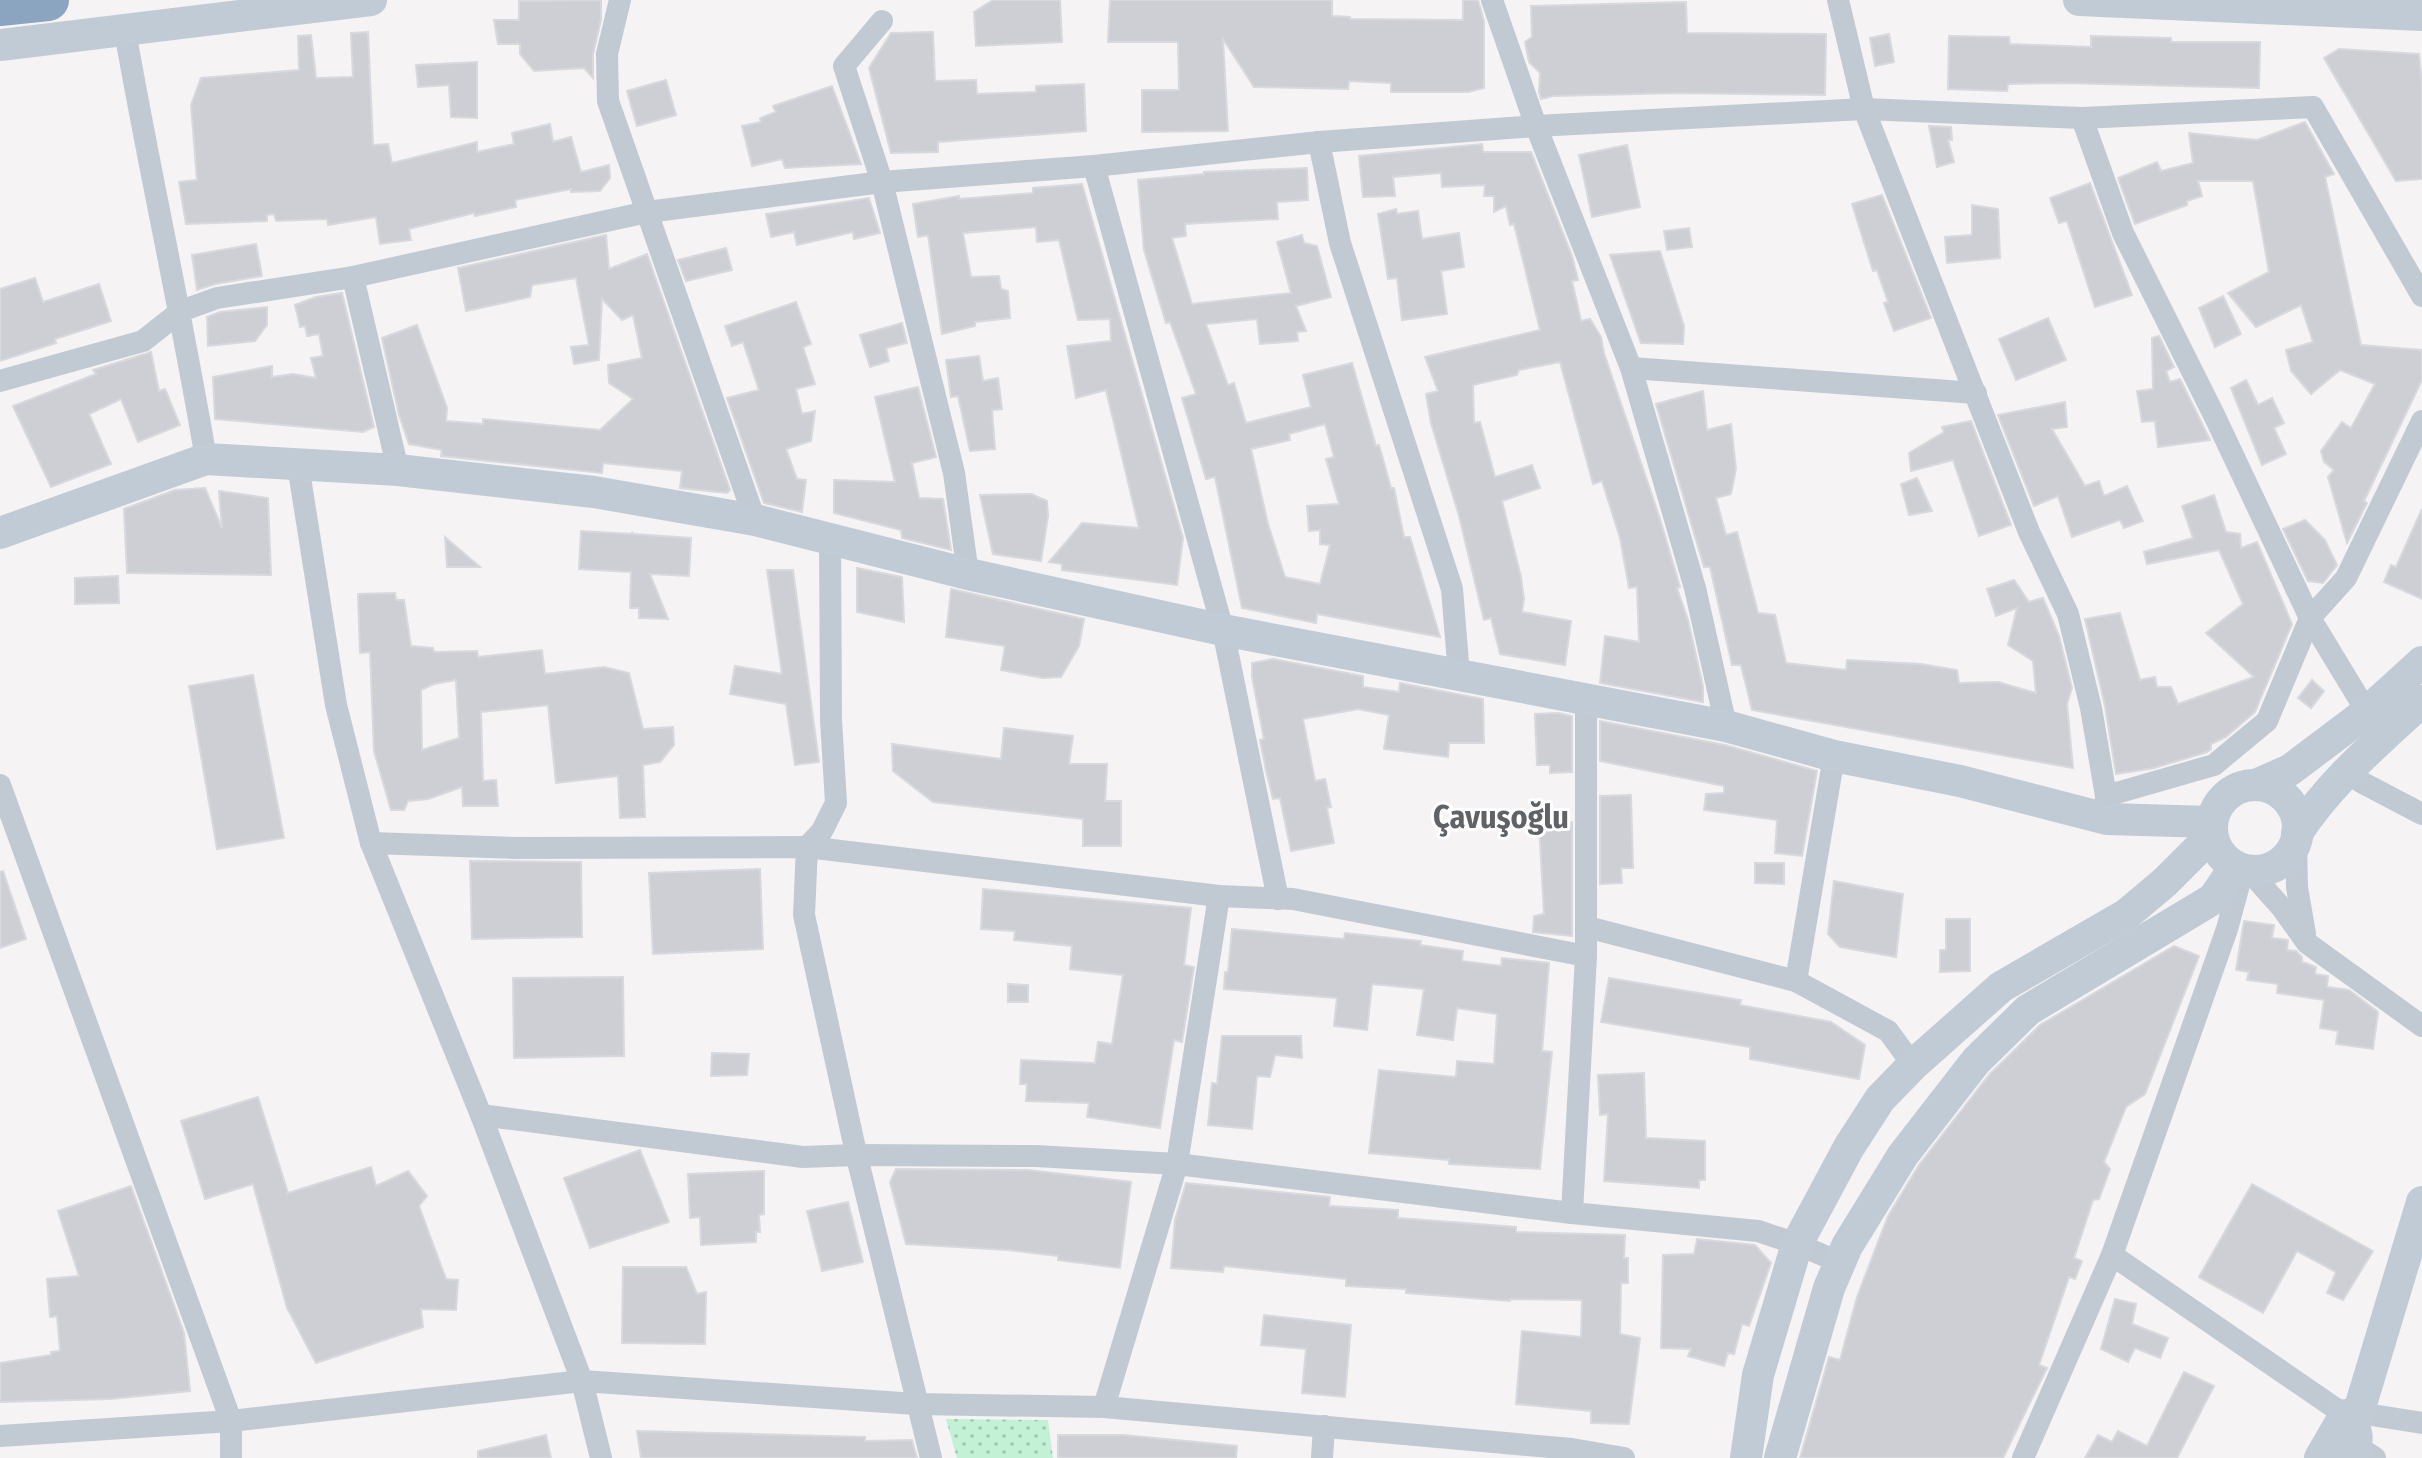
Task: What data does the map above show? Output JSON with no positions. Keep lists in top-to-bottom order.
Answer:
{
  "districts": ["Çavuşoğlu"]
}
